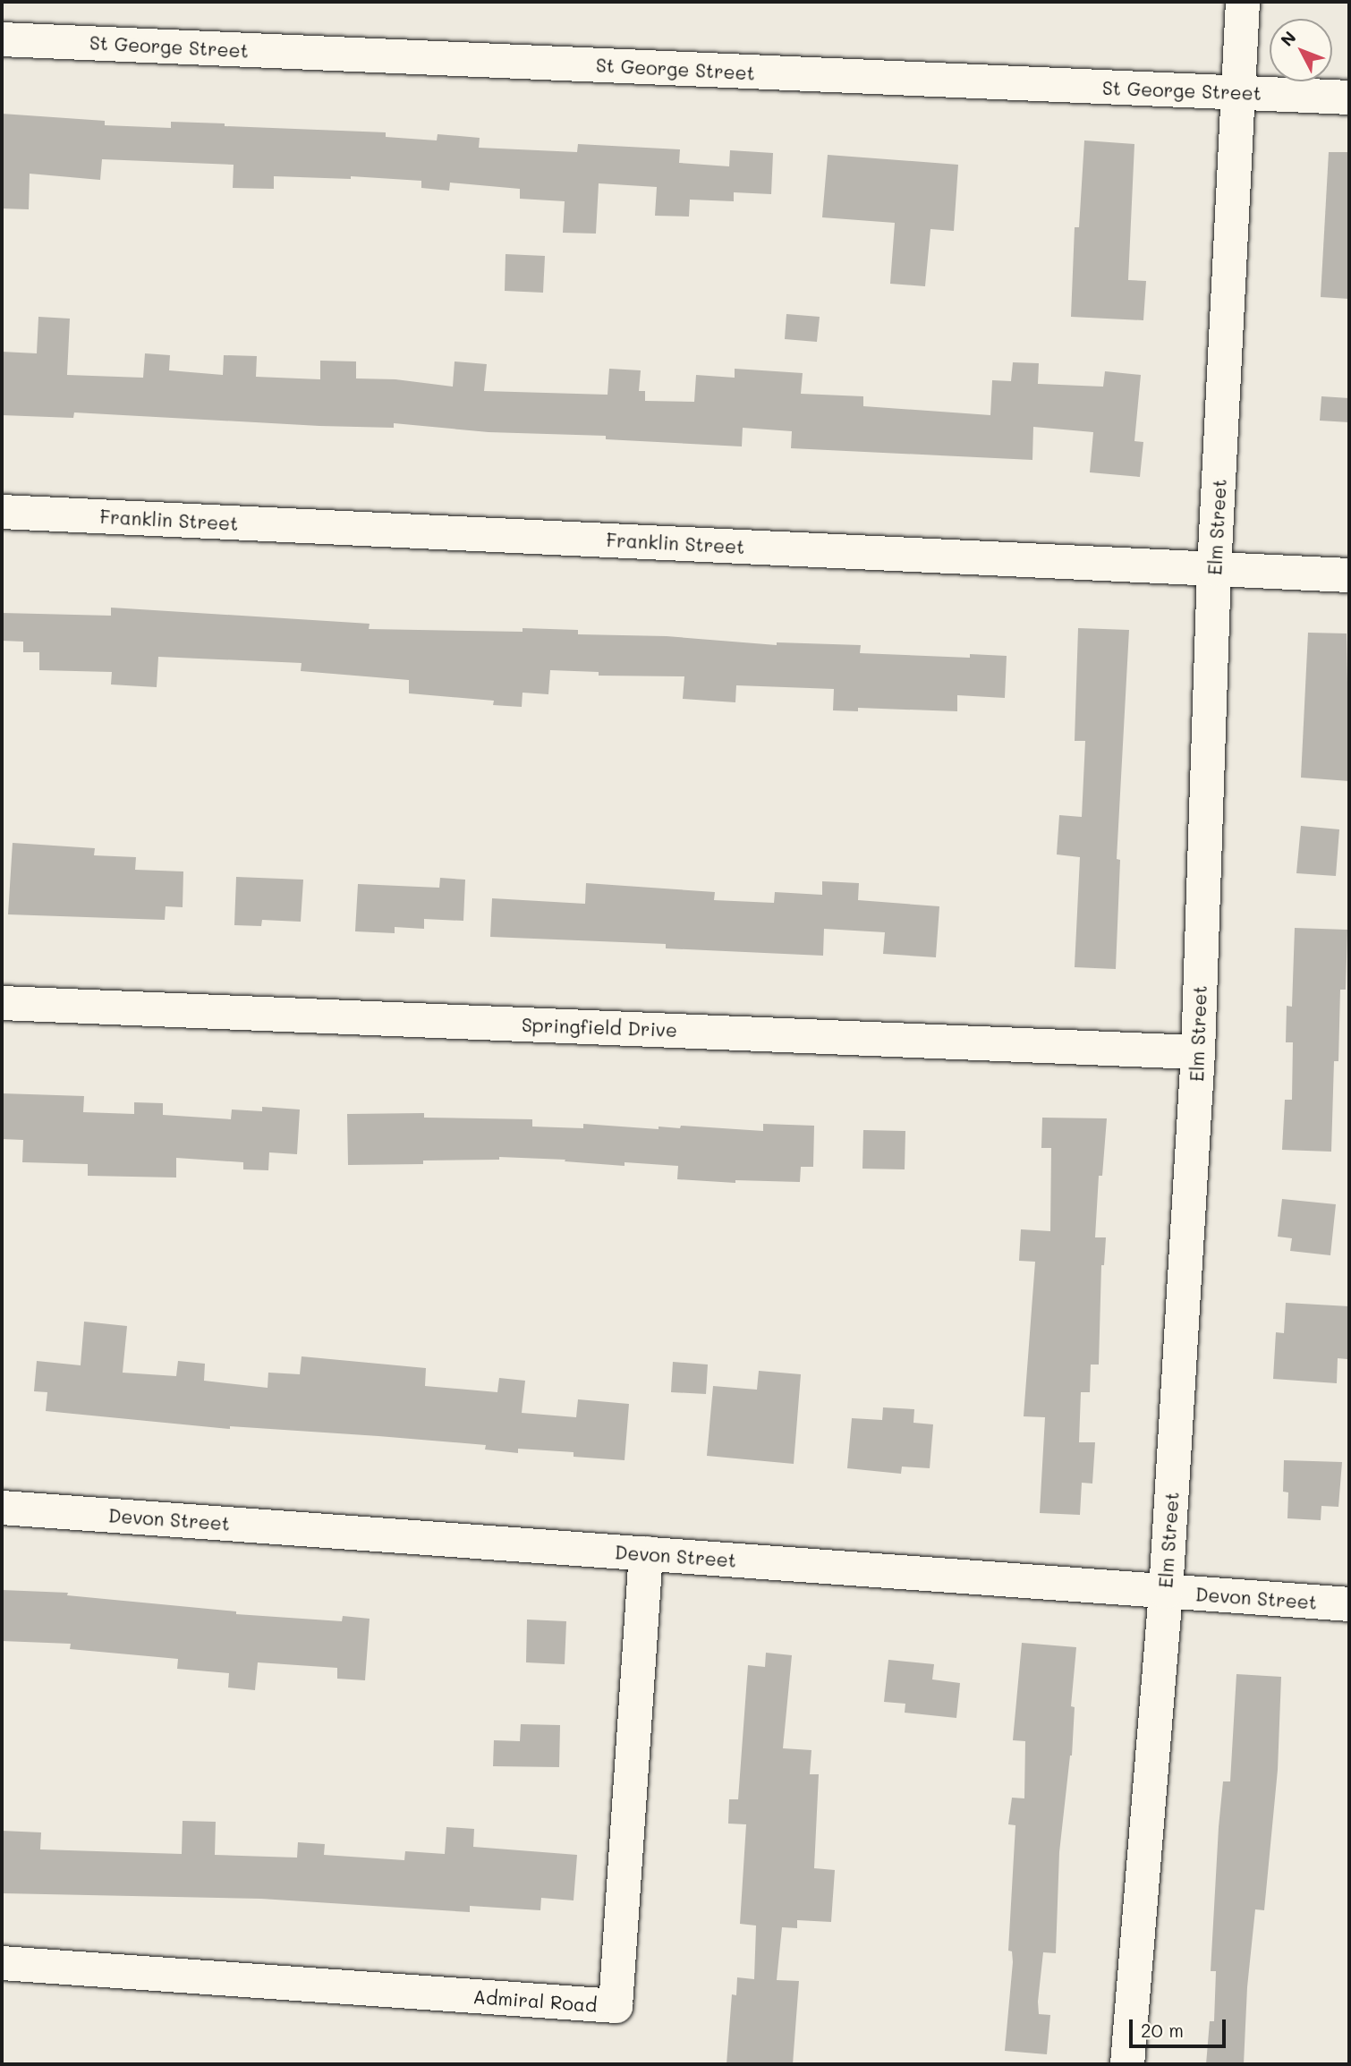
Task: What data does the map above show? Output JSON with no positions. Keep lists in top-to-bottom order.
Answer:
{
  "streets": {
    "street": [
      "St George Street",
      "Franklin Street",
      "Elm Street",
      "Springfield Drive",
      "Devon Street",
      "Admiral Road"
    ]
  },
  "crossings": [
    ["St George Street", "Elm Street"],
    ["Franklin Street", "Elm Street"],
    ["Elm Street", "Springfield Drive"],
    ["Elm Street", "Devon Street"],
    ["Devon Street", "Admiral Road"]
  ],
  "scale_bar": "20 m",
  "north": "top left"
}
